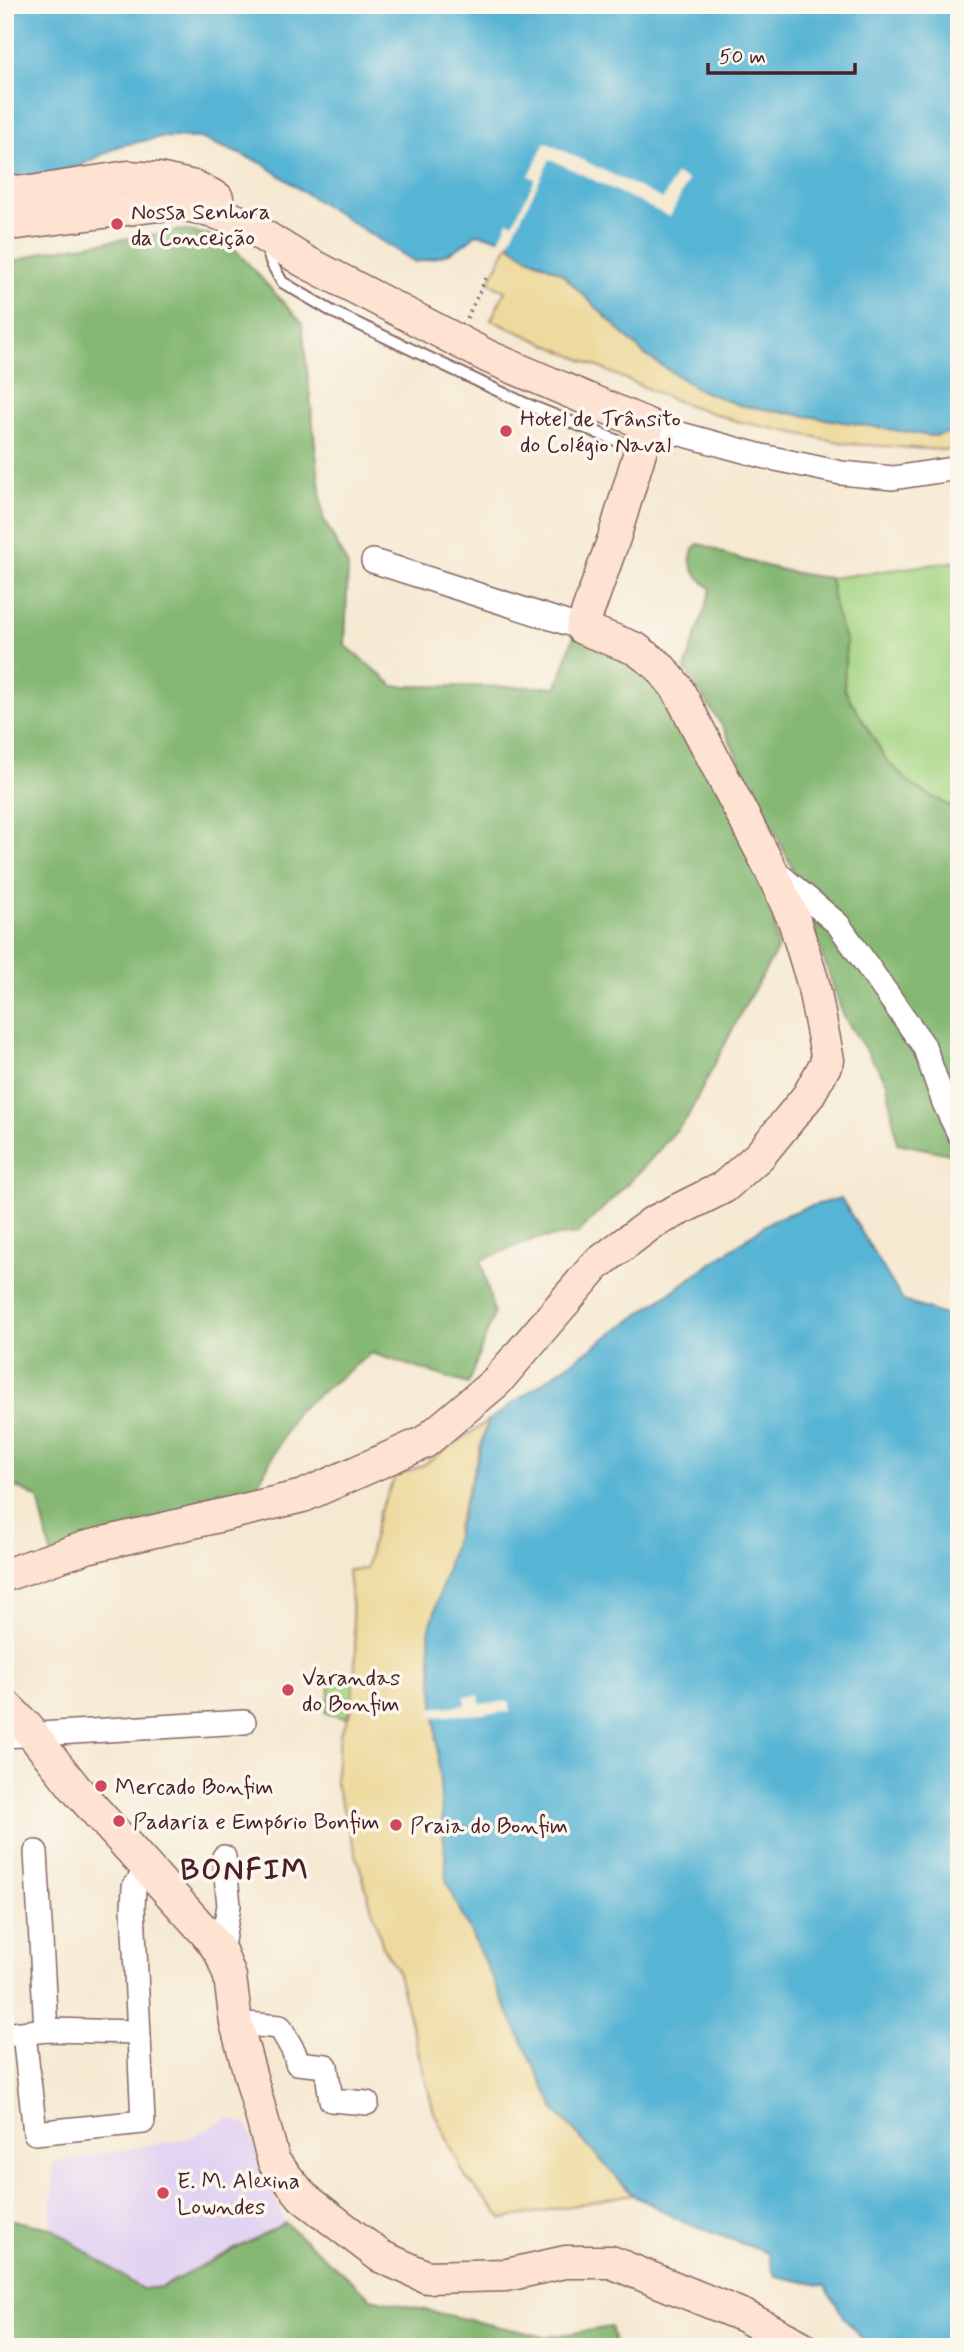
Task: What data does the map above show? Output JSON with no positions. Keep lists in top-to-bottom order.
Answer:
{
  "districts": ["BONFIM"],
  "places": [
    "Nossa Senhora da Conceição",
    "Hotel de Trânsito do Colégio Naval",
    "Varandas do Bonfim",
    "Mercado Bonfim",
    "Padaria e Empório Bonfim",
    "Praia do Bonfim",
    "E. M. Alexina Lowndes"
  ],
  "scale_bar": "50 m"
}
